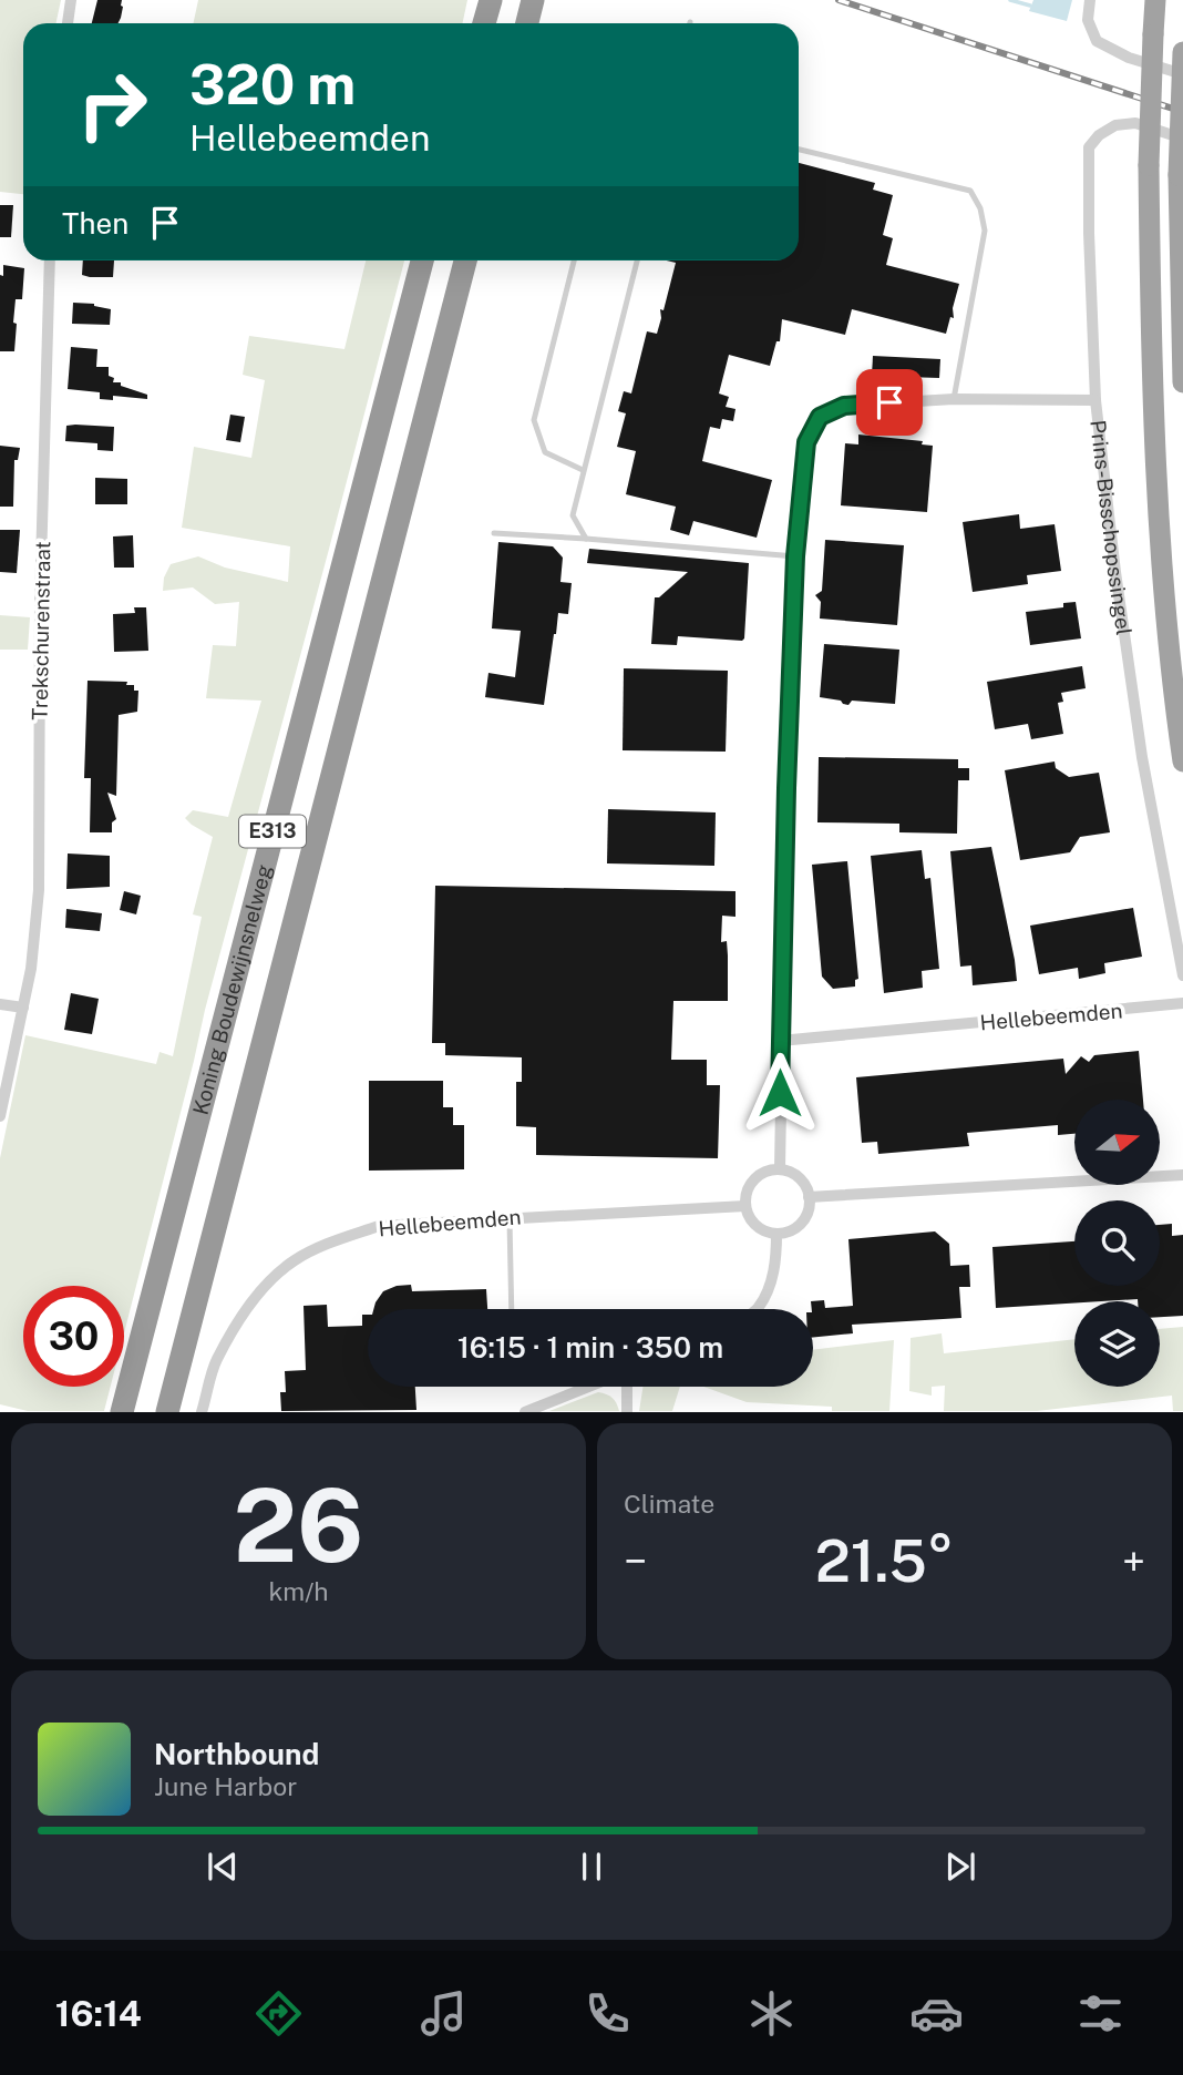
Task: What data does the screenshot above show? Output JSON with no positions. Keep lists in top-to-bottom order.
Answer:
{
  "streets": {
    "highway": ["Prins-Bisschopssingel", "E313", "Koning Boudewijnsnelweg"],
    "street": ["Trekschurenstraat", "Hellebeemden"]
  },
  "north": "right",
  "page": {
    "turn": ["320 m", "Hellebeemden"],
    "then": "Then",
    "limit": "30",
    "trip": "16:15 · 1 min · 350 m",
    "tile": [
      ["26", "km/h"],
      "Climate"
    ],
    "heat": ["−", "21.5°", "+"],
    "song": ["Northbound", "June Harbor"],
    "tabs": "16:14"
  }
}
